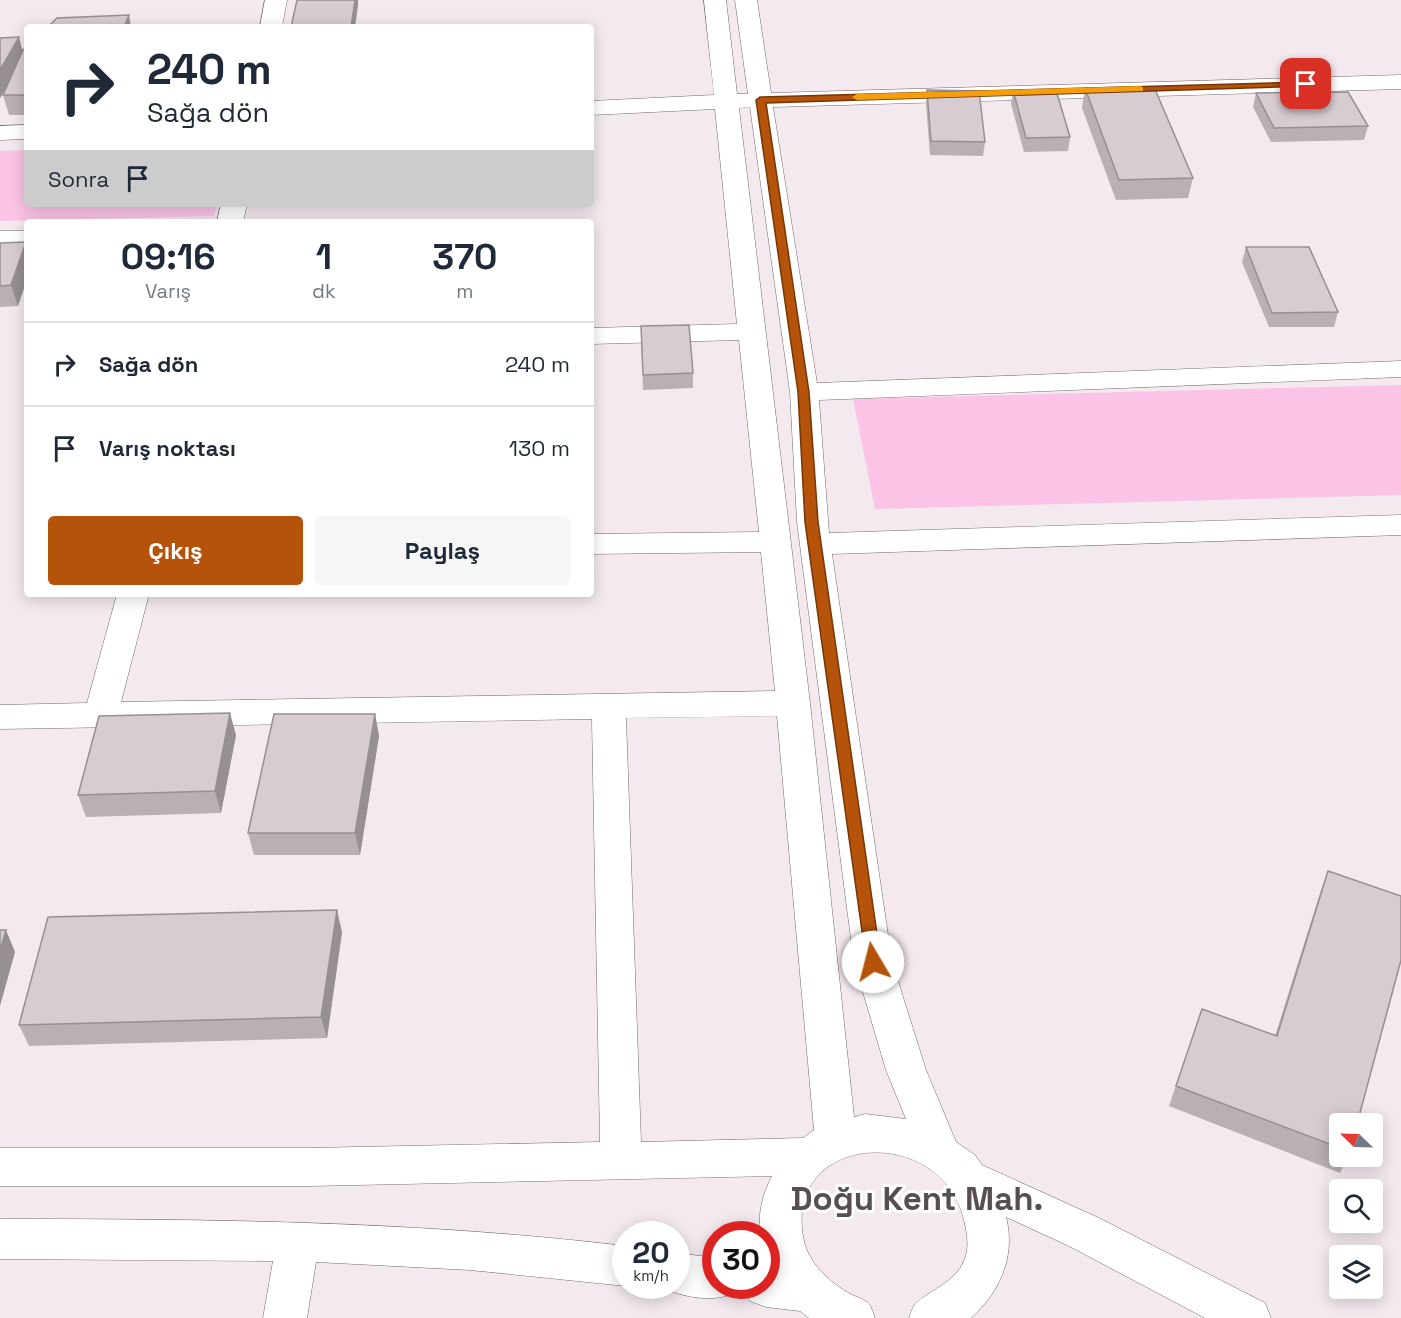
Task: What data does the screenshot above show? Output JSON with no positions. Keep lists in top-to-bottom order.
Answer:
{
  "districts": ["Doğu Kent Mah."],
  "north": "top left",
  "page": {
    "turn": ["240 m", "Sağa dön"],
    "then": "Sonra",
    "eta": [
      "09:16",
      "Varış",
      "1",
      "dk",
      "370",
      "m"
    ],
    "list": [
      {
        "name": "Sağa dön",
        "value": "240 m"
      },
      {
        "name": "Varış noktası",
        "value": "130 m"
      }
    ],
    "buttons": ["Çıkış", "Paylaş"],
    "speed": "20 km/h",
    "limit": "30"
  }
}
